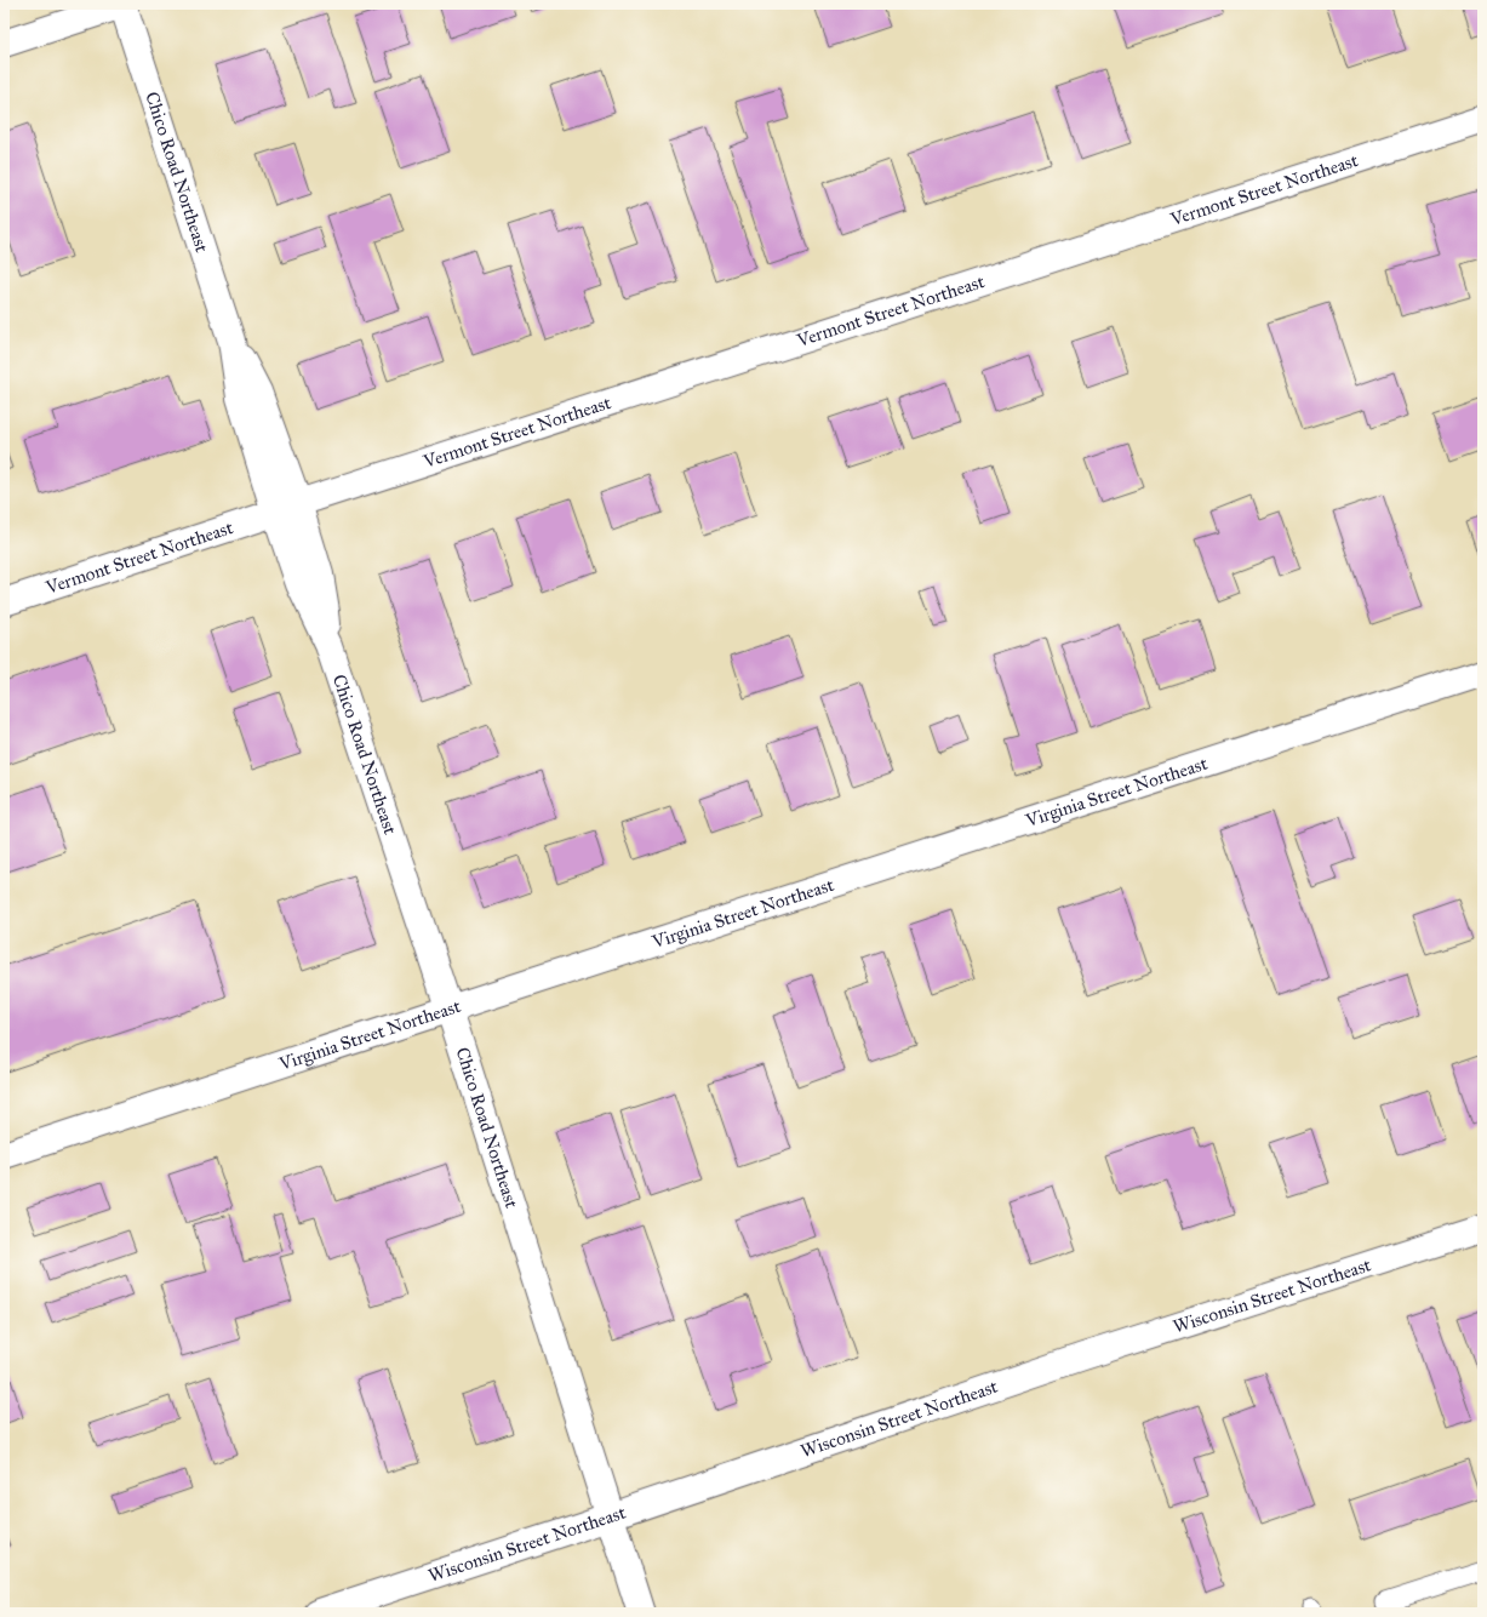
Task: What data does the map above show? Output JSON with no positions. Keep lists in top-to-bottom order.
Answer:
{
  "streets": {
    "street": [
      "Chico Road Northeast",
      "Vermont Street Northeast",
      "Virginia Street Northeast",
      "Wisconsin Street Northeast"
    ]
  },
  "crossings": [
    ["Chico Road Northeast", "Vermont Street Northeast"],
    ["Chico Road Northeast", "Virginia Street Northeast"],
    ["Chico Road Northeast", "Wisconsin Street Northeast"]
  ]
}
